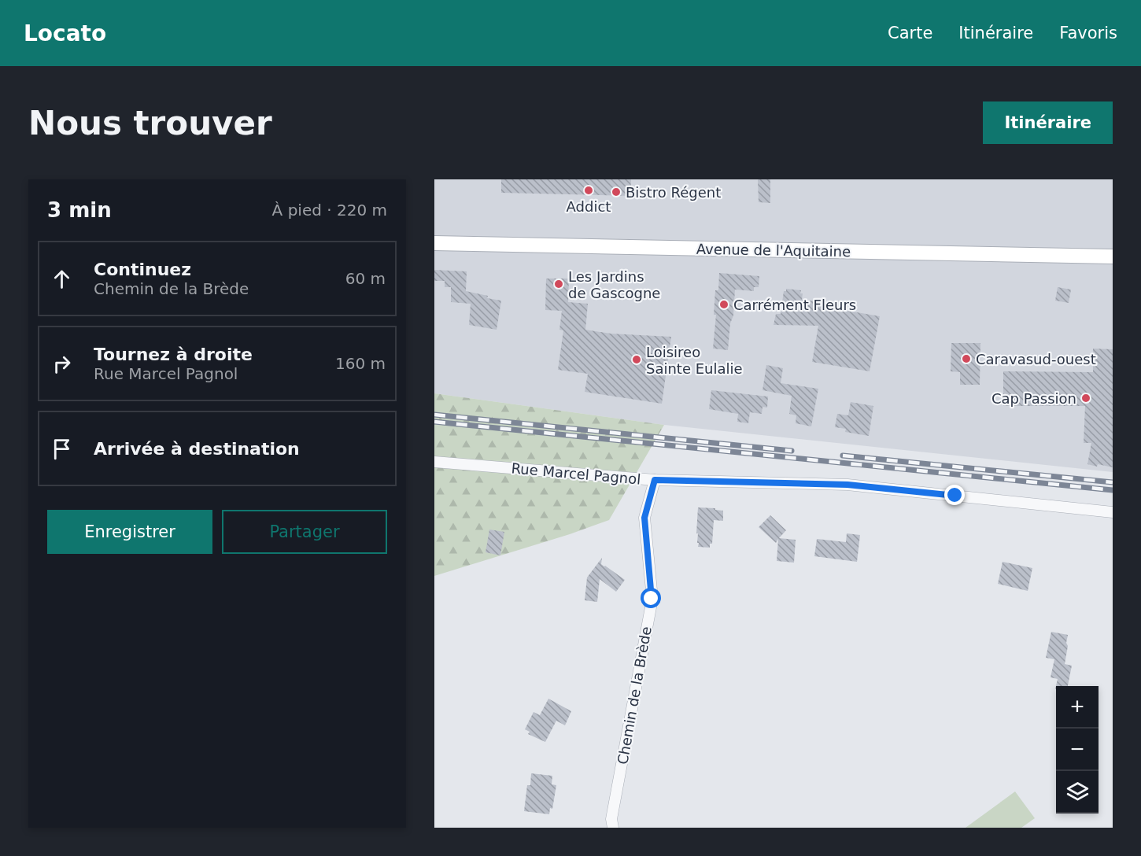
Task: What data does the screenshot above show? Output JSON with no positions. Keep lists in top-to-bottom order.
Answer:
{
  "streets": {
    "main road": ["Avenue de l'Aquitaine"],
    "street": ["Rue Marcel Pagnol", "Chemin de la Brède"]
  },
  "crossings": [
    ["Rue Marcel Pagnol", "Chemin de la Brède"]
  ],
  "places": [
    "Addict",
    "Bistro Régent",
    "Les Jardins de Gascogne",
    "Carrément Fleurs",
    "Caravasud-ouest",
    "Loisireo Sainte Eulalie",
    "Cap Passion"
  ],
  "page": {
    "header": "Locato",
    "nav": ["Carte", "Itinéraire", "Favoris"],
    "buttons": [
      "Itinéraire",
      ["Enregistrer", "Partager"]
    ],
    "title": "Nous trouver",
    "heading": ["3 min", "À pied · 220 m"],
    "list": [
      ["Continuez", "Chemin de la Brède", "60 m"],
      ["Tournez à droite", "Rue Marcel Pagnol", "160 m"],
      "Arrivée à destination"
    ],
    "map_buttons": ["+", "−"]
  }
}
